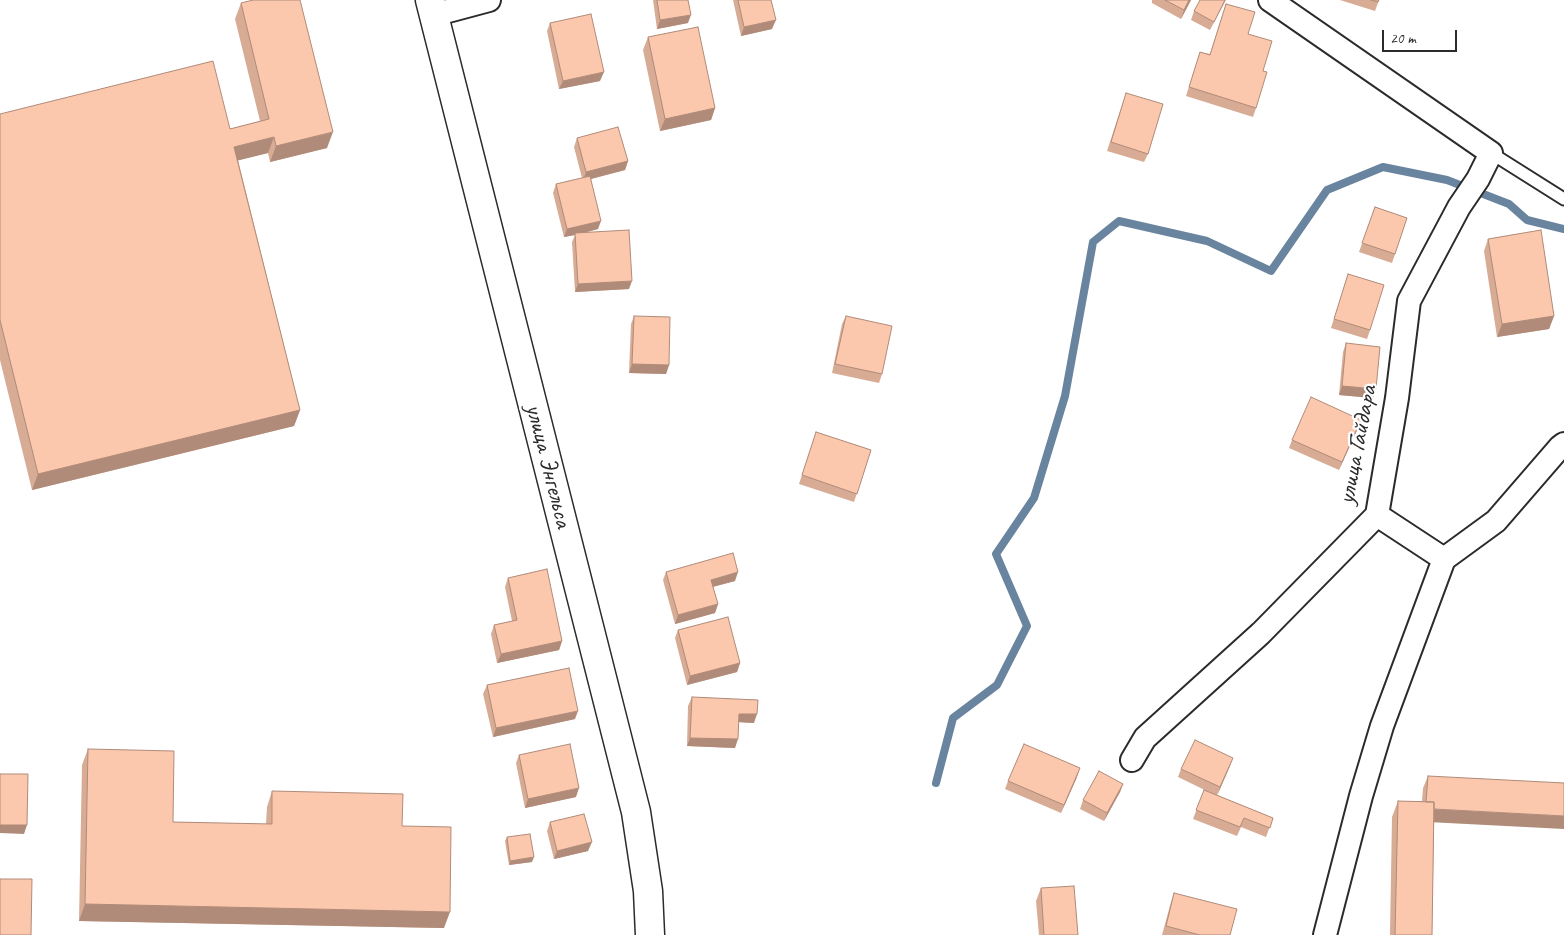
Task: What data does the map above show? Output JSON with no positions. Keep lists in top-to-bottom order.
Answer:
{
  "streets": {
    "street": ["улица Гайдара", "улица Энгельса"]
  },
  "scale_bar": "20 m"
}
